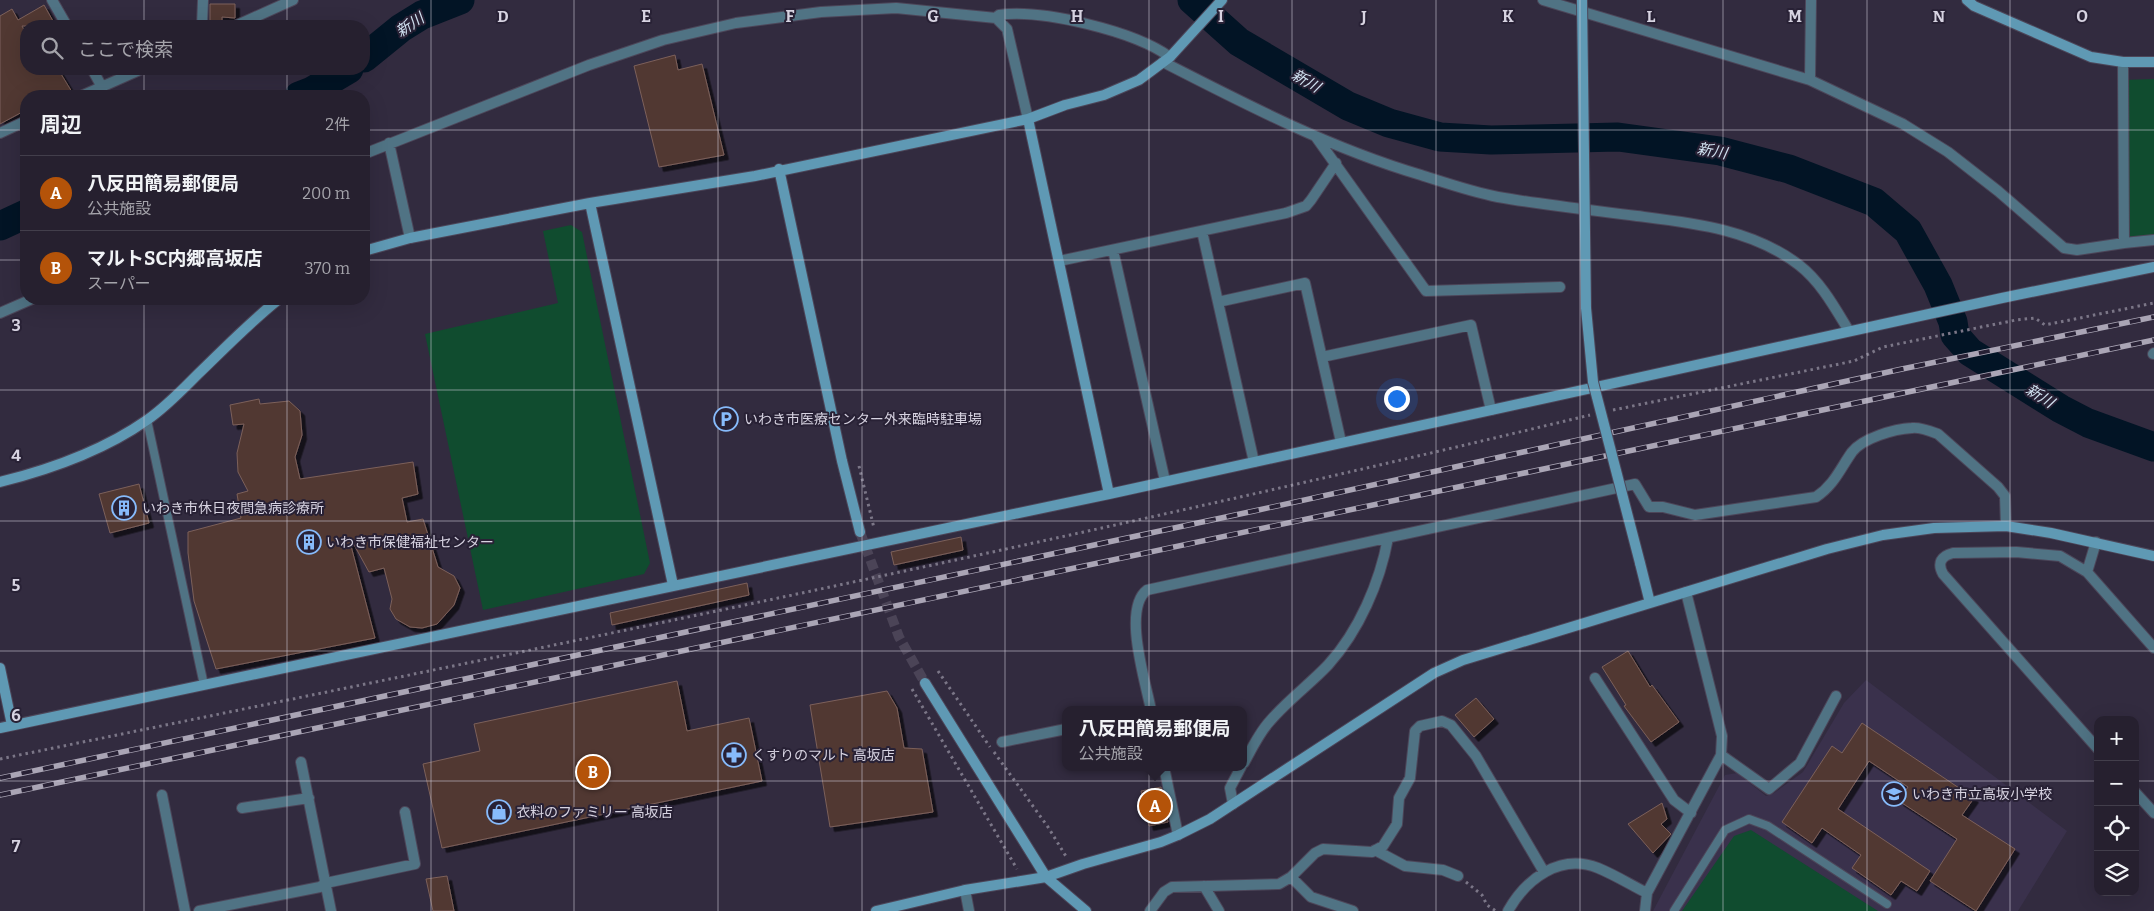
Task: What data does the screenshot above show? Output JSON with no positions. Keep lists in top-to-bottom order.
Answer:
{
  "water": ["新川"],
  "places": {
    "parking": ["いわき市医療センター外来臨時駐車場"],
    "building": ["いわき市休日夜間急病診療所", "いわき市保健福祉センター"],
    "pharmacy": ["くすりのマルト 高坂店"],
    "school or university": ["いわき市立高坂小学校"],
    "shop": ["衣料のファミリー 高坂店"]
  },
  "page": {
    "search": "ここで検索",
    "heading": ["周辺", "2件"],
    "list": [
      {
        "mark": "A",
        "name": "八反田簡易郵便局",
        "note": "公共施設",
        "value": "200 m"
      },
      {
        "mark": "B",
        "name": "マルトSC内郷高坂店",
        "note": "スーパー",
        "value": "370 m"
      }
    ],
    "popup": ["八反田簡易郵便局", "公共施設"],
    "map_buttons": ["+", "−"],
    "pins": ["B", "A"]
  },
  "grid": {
    "columns": [
      "D",
      "E",
      "F",
      "G",
      "H",
      "I",
      "J",
      "K",
      "L",
      "M",
      "N",
      "O"
    ],
    "rows": [
      "3",
      "4",
      "5",
      "6",
      "7"
    ]
  }
}
